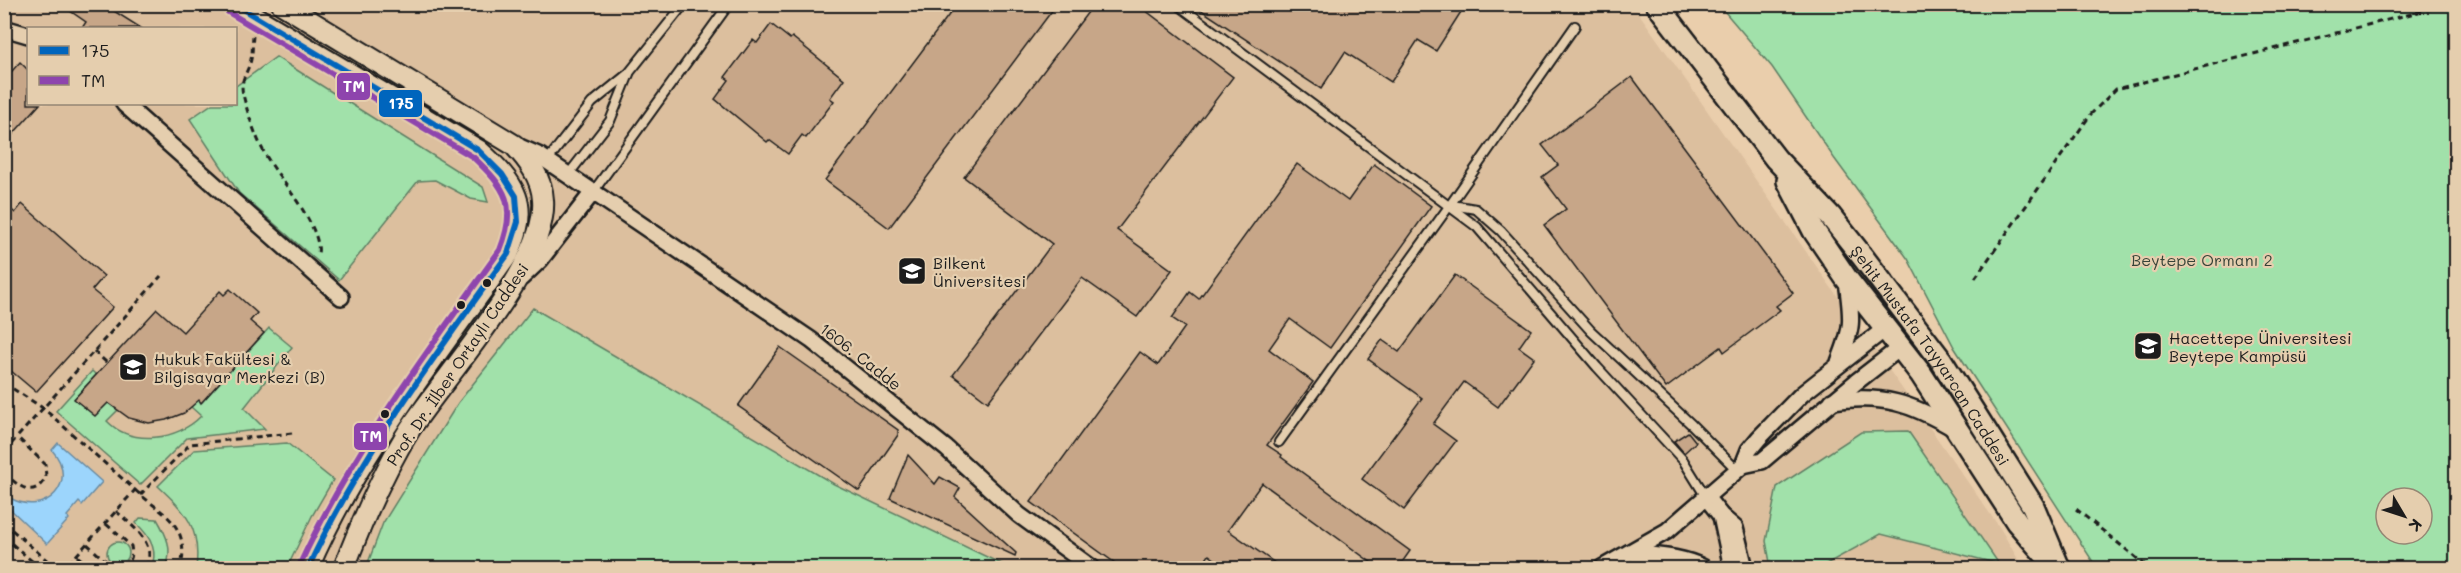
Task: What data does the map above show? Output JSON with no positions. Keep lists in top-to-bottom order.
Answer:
{
  "streets": {
    "main road": ["Şehit Mustafa Tayyarcan Caddesi"],
    "street": ["1606. Cadde", "Prof. Dr. İlber Ortaylı Caddesi"]
  },
  "crossings": [
    ["1606. Cadde", "Prof. Dr. İlber Ortaylı Caddesi"]
  ],
  "parks": ["Beytepe Ormanı 2"],
  "places": {
    "school or university": ["Bilkent Üniversitesi", "Hacettepe Üniversitesi Beytepe Kampüsü", "Hukuk Fakültesi & Bilgisayar Merkezi (B)"]
  },
  "lines": ["transit line 175", "transit line TM"],
  "legend": ["175", "TM"],
  "north": "bottom right"
}
